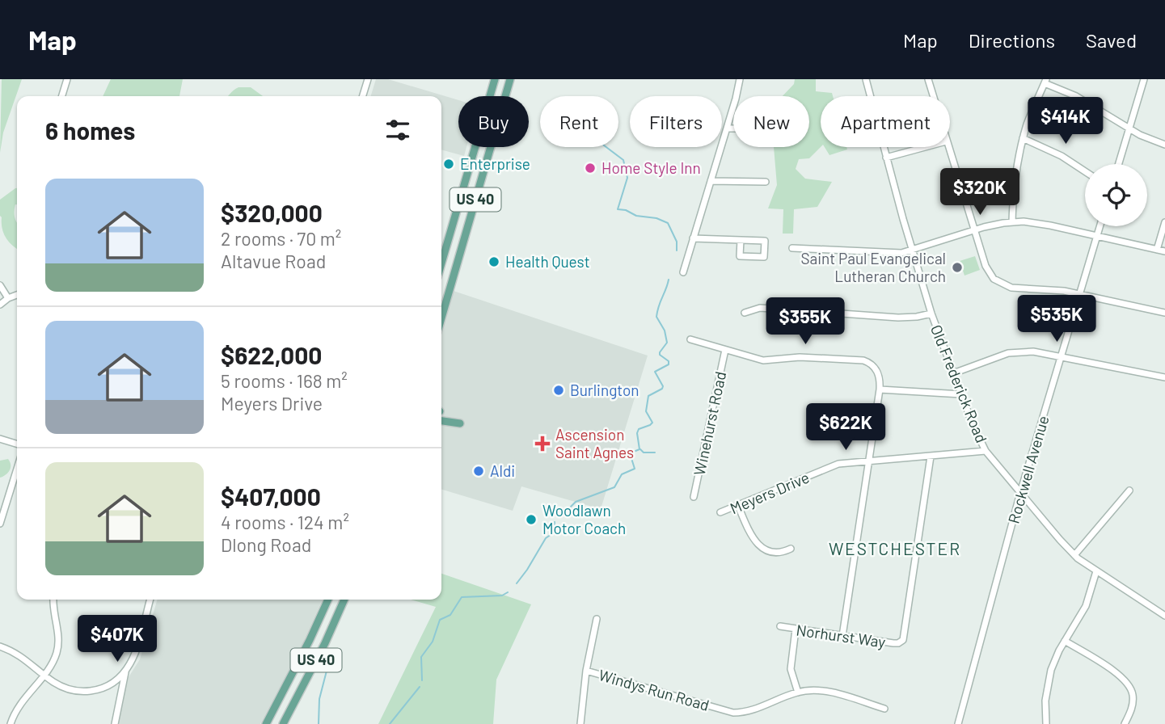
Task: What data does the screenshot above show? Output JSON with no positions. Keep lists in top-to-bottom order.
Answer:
{
  "streets": {
    "main road": ["US 40"],
    "street": [
      "Old Frederick Road",
      "Winehurst Road",
      "Rockwell Avenue",
      "Meyers Drive",
      "Norhurst Way",
      "Windys Run Road"
    ]
  },
  "crossings": [
    ["Old Frederick Road", "Rockwell Avenue"],
    ["Old Frederick Road", "Meyers Drive"],
    ["Meyers Drive", "Norhurst Way"]
  ],
  "districts": ["WESTCHESTER"],
  "places": {
    "other": [
      "Enterprise",
      "Home Style Inn",
      "Health Quest",
      "Saint Paul Evangelical Lutheran Church",
      "Burlington",
      "Aldi",
      "Woodlawn Motor Coach"
    ],
    "health": ["Ascension Saint Agnes"]
  },
  "page": {
    "header": "Map",
    "nav": ["Map", "Directions", "Saved"],
    "chip": [
      "Buy",
      "Rent",
      "Filters",
      "New",
      "Apartment"
    ],
    "heading": "6 homes",
    "price": [
      "$414K",
      "$320K",
      "$535K",
      "$355K",
      "$622K",
      "$407K"
    ],
    "list": [
      {
        "name": "$320,000",
        "note": "2 rooms · 70 m² · Altavue Road"
      },
      {
        "name": "$622,000",
        "note": "5 rooms · 168 m² · Meyers Drive"
      },
      {
        "name": "$407,000",
        "note": "4 rooms · 124 m² · Dlong Road"
      }
    ]
  }
}
